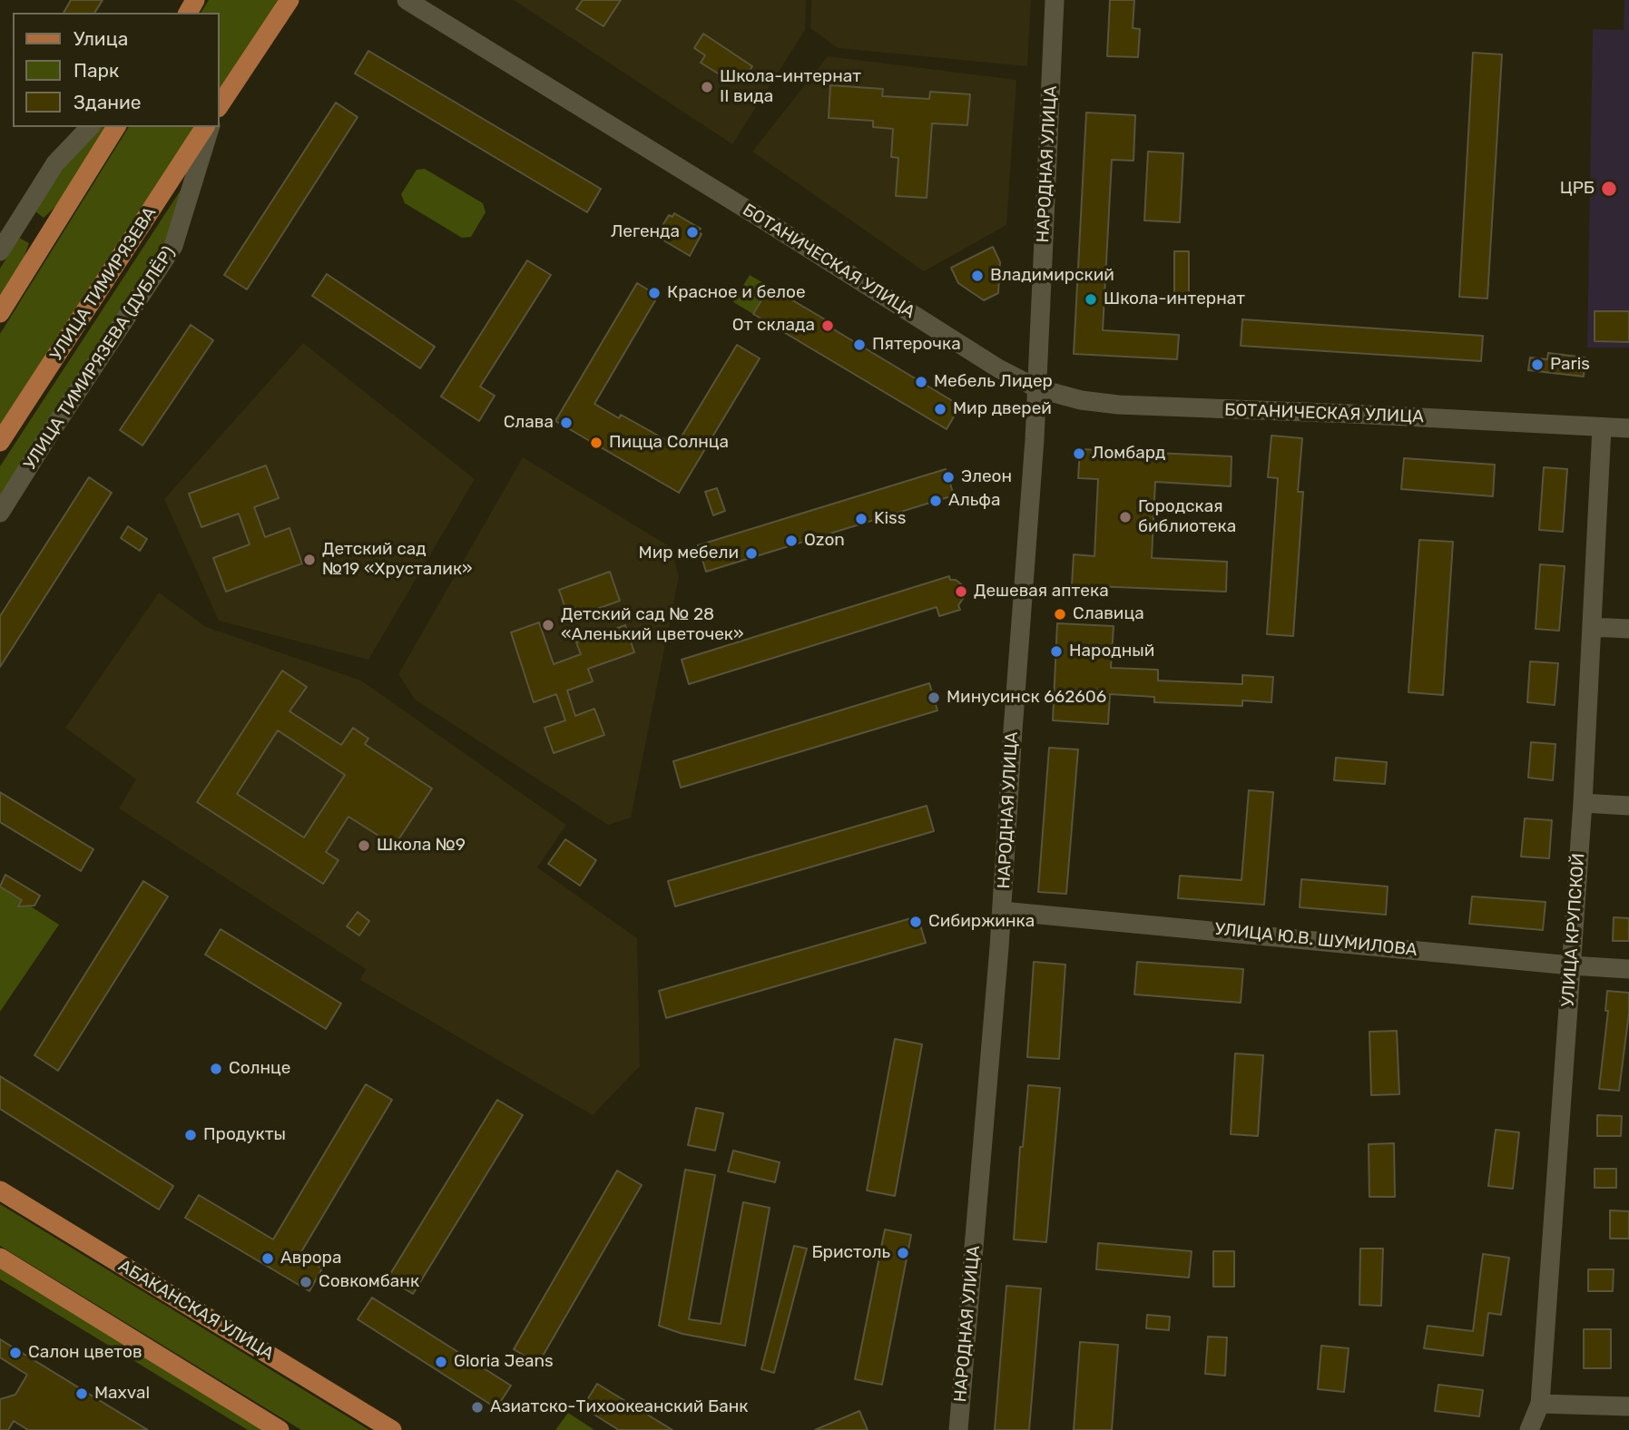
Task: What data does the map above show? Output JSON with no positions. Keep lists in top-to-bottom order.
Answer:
{
  "streets": {
    "main road": ["УЛИЦА ТИМИРЯЗЕВА", "АБАКАНСКАЯ УЛИЦА"],
    "street": [
      "НАРОДНАЯ УЛИЦА",
      "БОТАНИЧЕСКАЯ УЛИЦА",
      "УЛИЦА ТИМИРЯЗЕВА (ДУБЛЁР)",
      "УЛИЦА КРУПСКОЙ",
      "УЛИЦА Ю.В. ШУМИЛОВА"
    ]
  },
  "crossings": [
    ["НАРОДНАЯ УЛИЦА", "БОТАНИЧЕСКАЯ УЛИЦА"],
    ["НАРОДНАЯ УЛИЦА", "УЛИЦА Ю.В. ШУМИЛОВА"],
    ["БОТАНИЧЕСКАЯ УЛИЦА", "УЛИЦА КРУПСКОЙ"],
    ["УЛИЦА КРУПСКОЙ", "УЛИЦА Ю.В. ШУМИЛОВА"]
  ],
  "places": [
    "Школа-интернат II вида",
    "ЦРБ",
    "Легенда",
    "Владимирский",
    "Красное и белое",
    "Школа-интернат",
    "От склада",
    "Пятерочка",
    "Paris",
    "Мебель Лидер",
    "Мир дверей",
    "Слава",
    "Пицца Солнца",
    "Ломбард",
    "Элеон",
    "Альфа",
    "Городская библиотека",
    "Kiss",
    "Ozon",
    "Мир мебели",
    "Детский сад №19 «Хрусталик»",
    "Дешевая аптека",
    "Славица",
    "Детский сад № 28 «Аленький цветочек»",
    "Народный",
    "Минусинск 662606",
    "Школа №9",
    "Сибиржинка",
    "Солнце",
    "Продукты",
    "Бристоль",
    "Аврора",
    "Совкомбанк",
    "Салон цветов",
    "Gloria Jeans",
    "Maxval",
    "Азиатско-Тихоокеанский Банк"
  ],
  "legend": ["Улица", "Парк", "Здание"]
}
